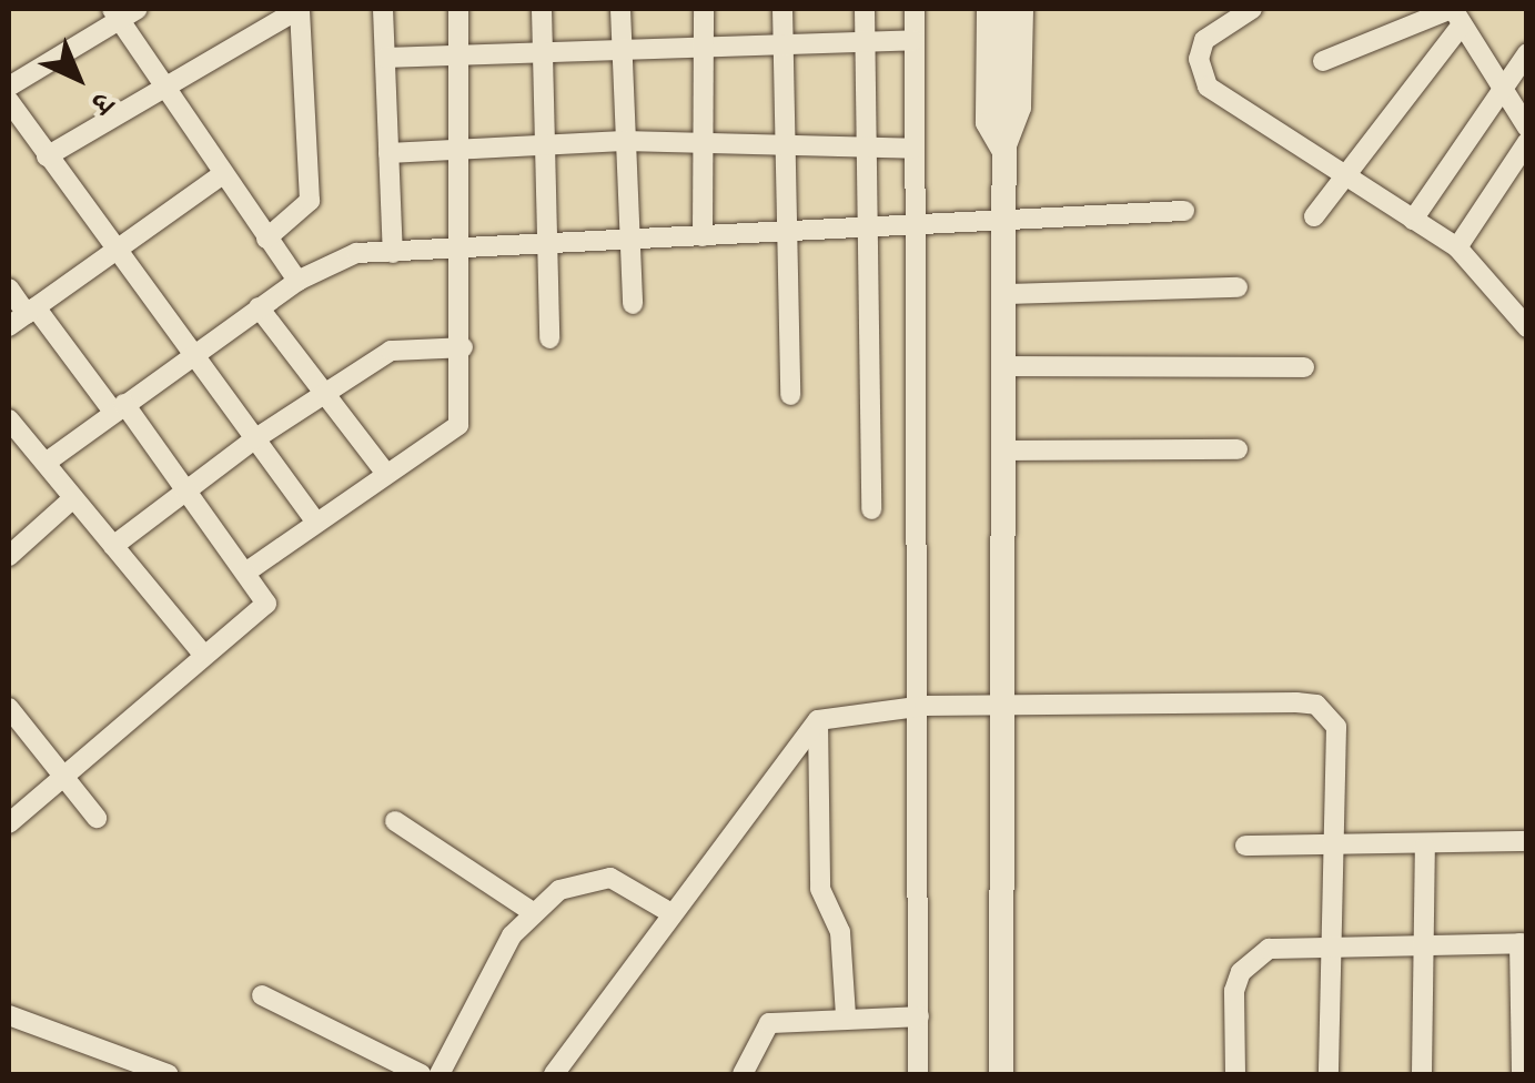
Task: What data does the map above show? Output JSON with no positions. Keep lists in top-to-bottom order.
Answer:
{
  "north": "bottom right"
}
